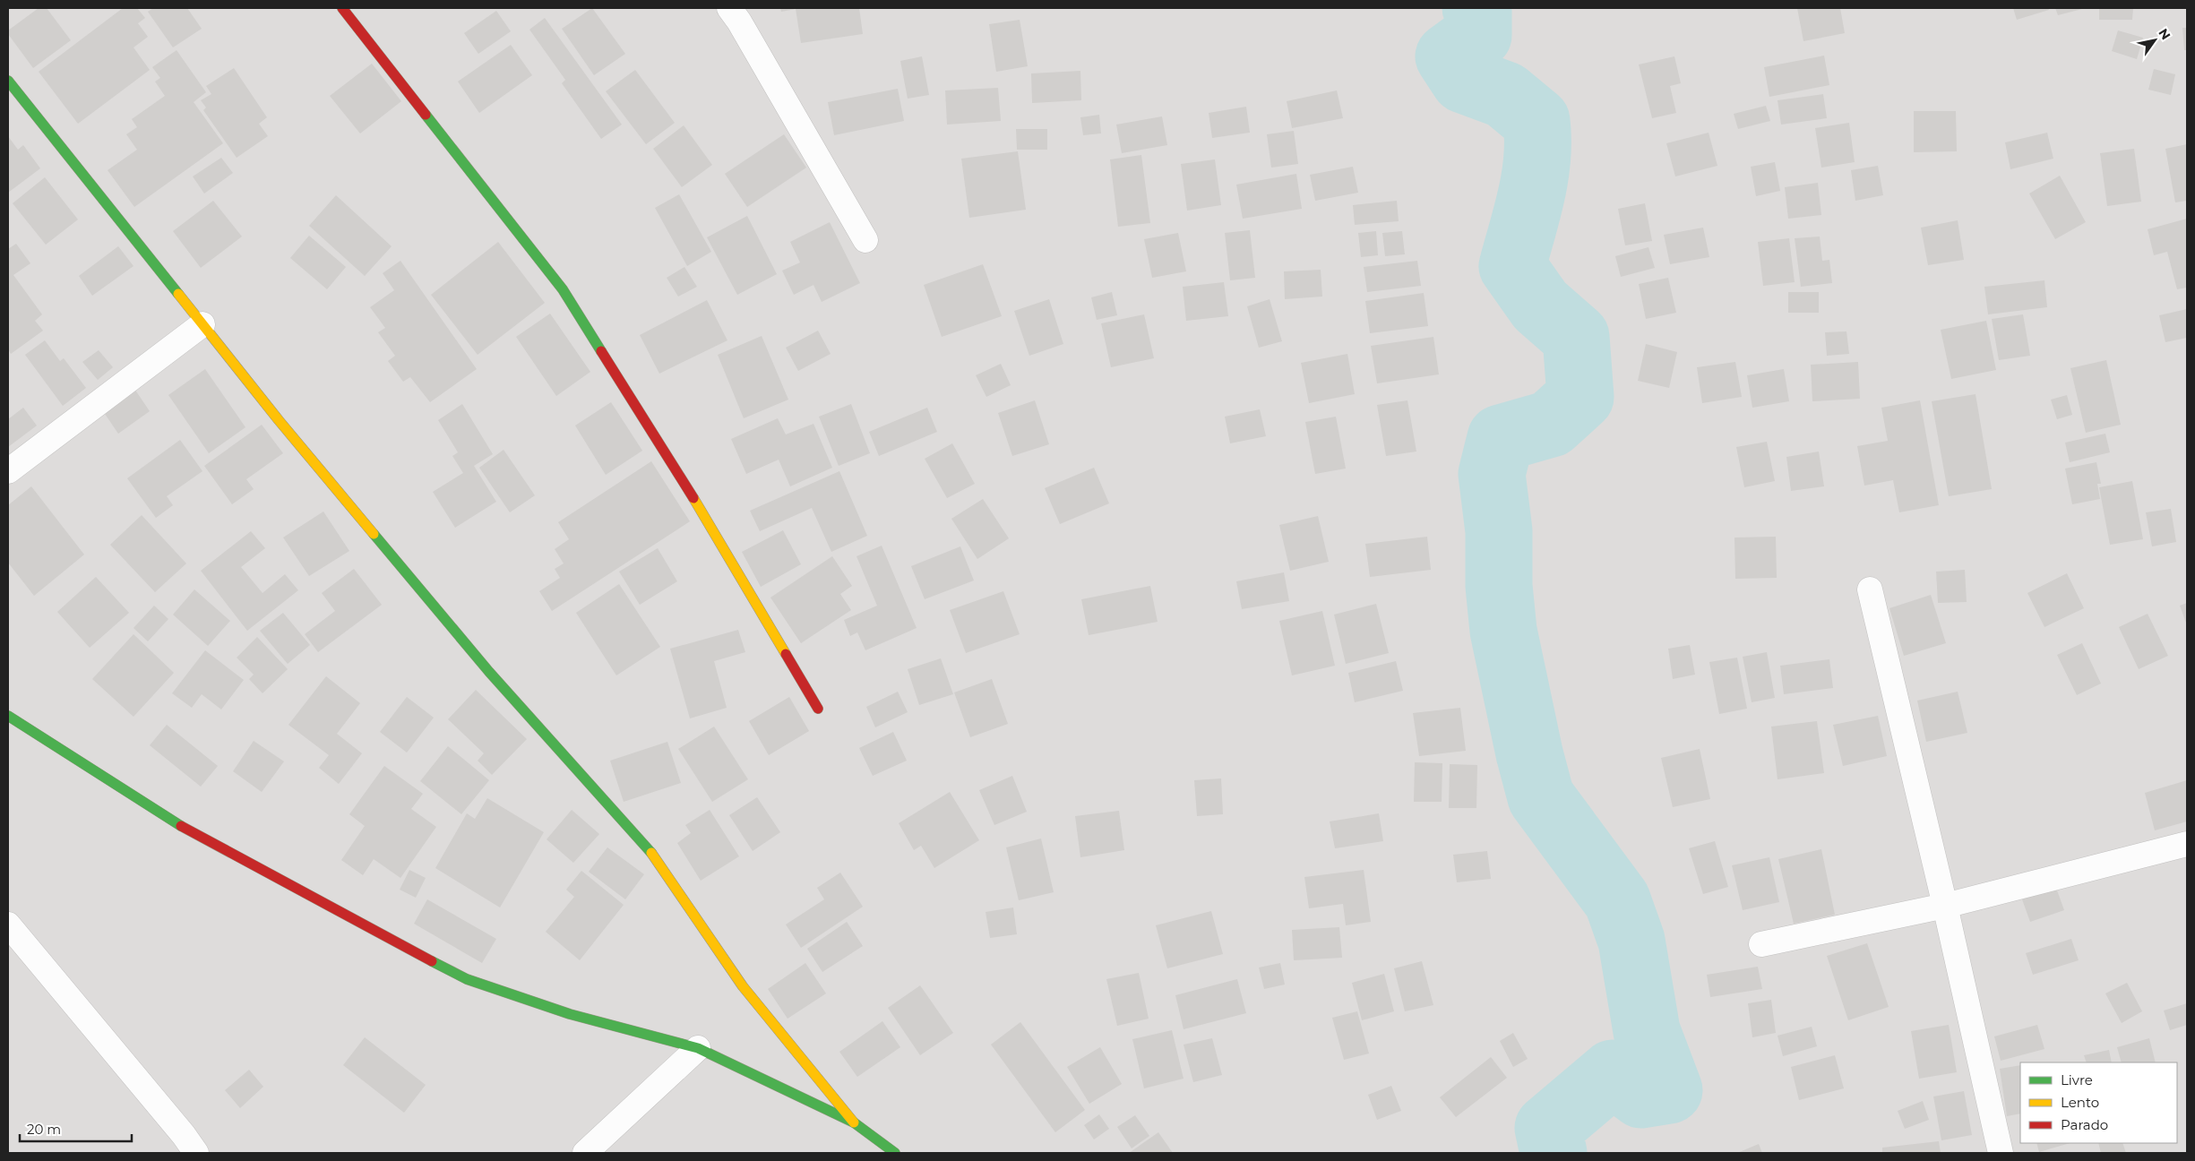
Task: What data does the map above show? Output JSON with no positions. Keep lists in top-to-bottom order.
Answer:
{
  "legend": ["Livre", "Lento", "Parado"],
  "scale_bar": "20 m",
  "north": "top right"
}
